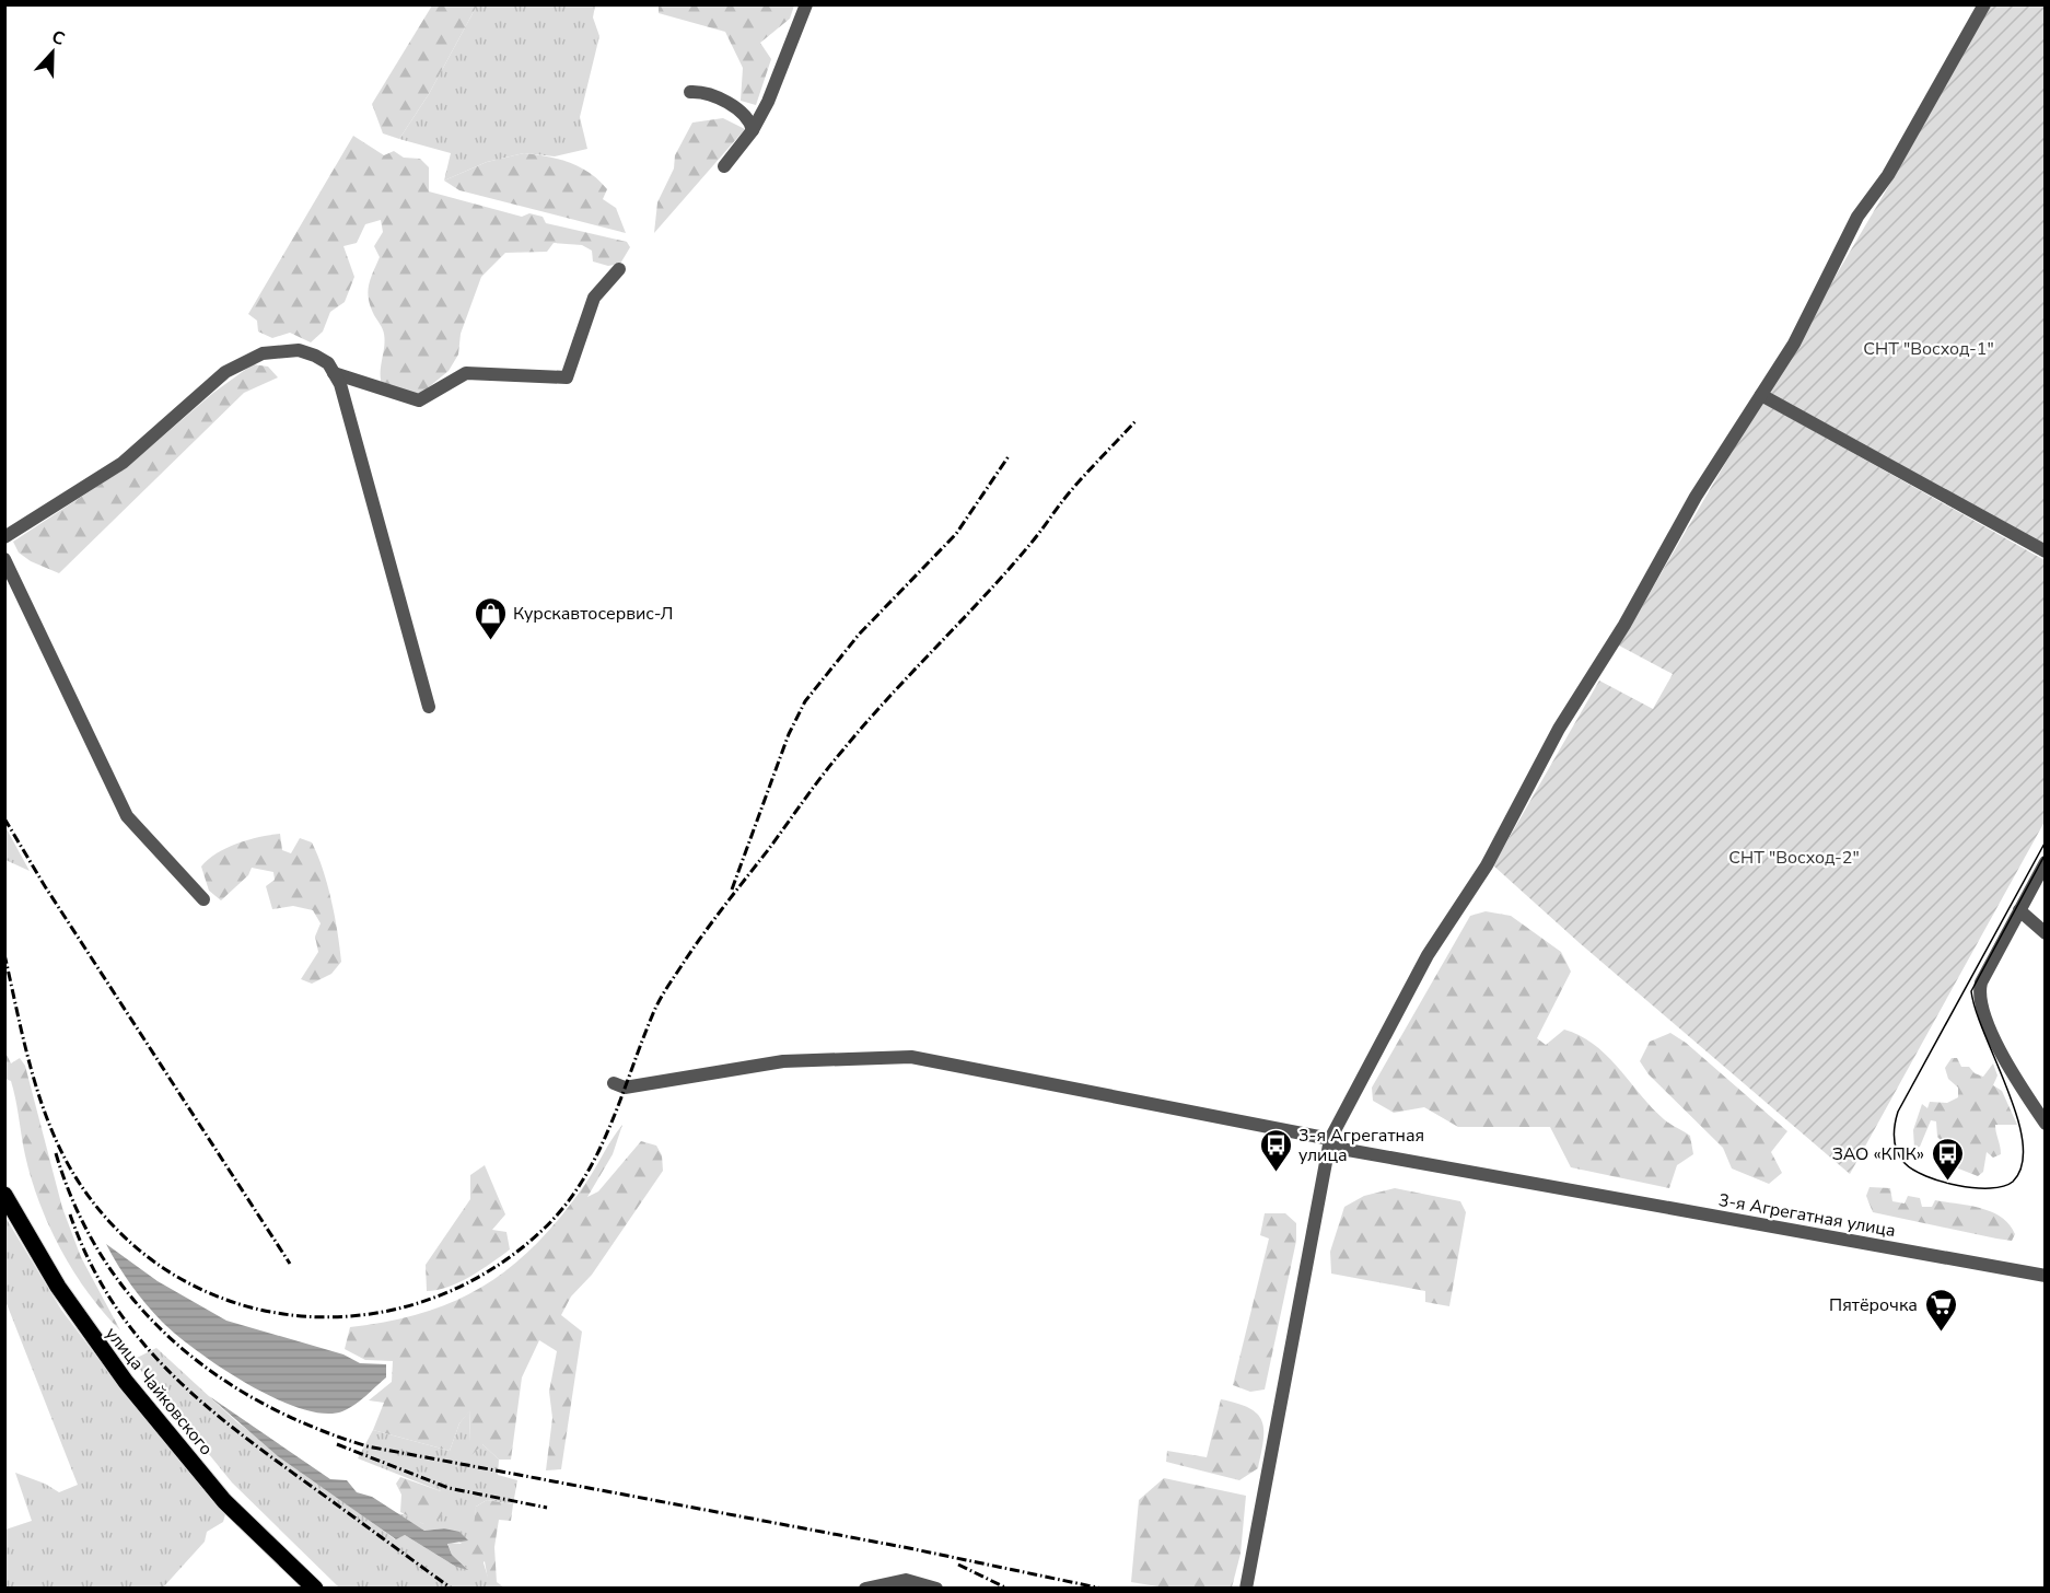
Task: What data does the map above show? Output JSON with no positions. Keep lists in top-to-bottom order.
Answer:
{
  "streets": {
    "main road": ["улица Чайковского"],
    "street": ["3-я Агрегатная улица"]
  },
  "parks": ["СНТ \"Восход-1\"", "СНТ \"Восход-2\""],
  "places": {
    "shop": ["Курскавтосервис-Л"],
    "bus stop": ["3-я Агрегатная улица", "ЗАО «КПК»"],
    "supermarket": ["Пятёрочка"]
  },
  "north": "top"
}
